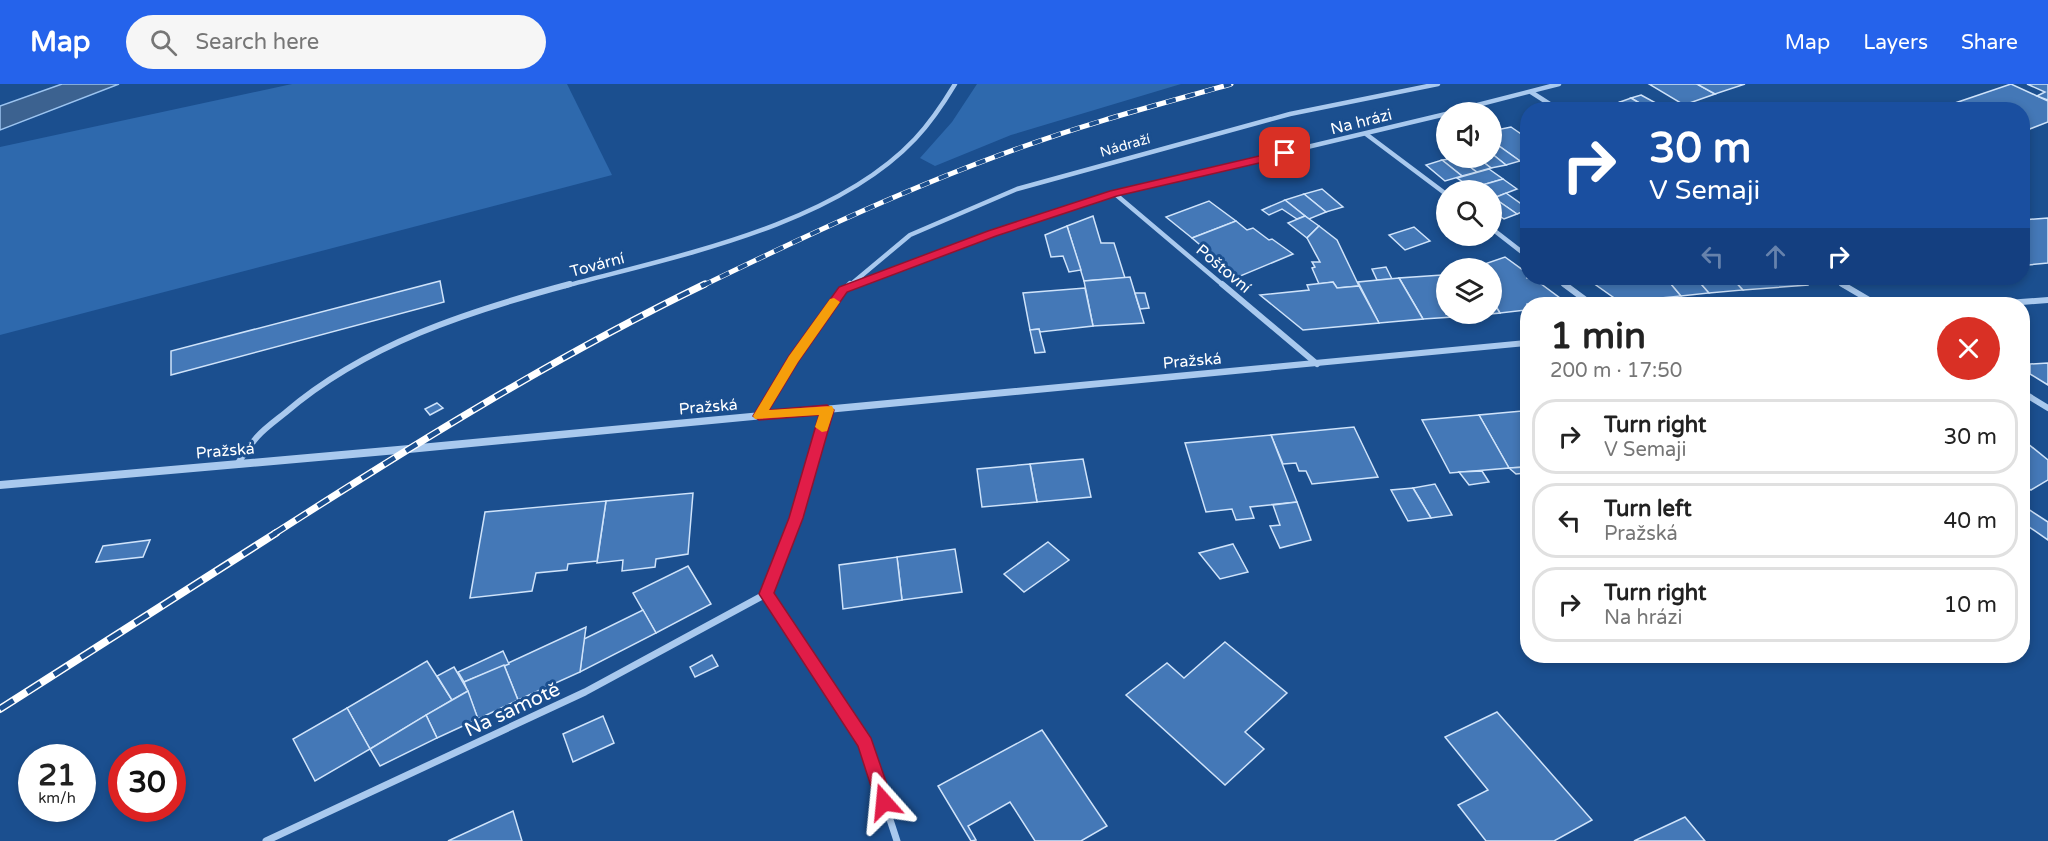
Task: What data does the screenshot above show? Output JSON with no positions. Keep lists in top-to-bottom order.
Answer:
{
  "streets": {
    "street": [
      "Na hrázi",
      "Nádraží",
      "Tovární",
      "Poštovní",
      "Pražská",
      "Na samotě"
    ]
  },
  "crossings": [
    ["Na hrázi", "Nádraží"],
    ["Na hrázi", "Poštovní"],
    ["Tovární", "Pražská"],
    ["Poštovní", "Pražská"]
  ],
  "page": {
    "header": "Map",
    "search": "Search here",
    "nav": ["Map", "Layers", "Share"],
    "turn": ["30 m", "V Semaji"],
    "heading": ["1 min", "200 m · 17:50"],
    "list": [
      {
        "name": "Turn right",
        "note": "V Semaji",
        "value": "30 m"
      },
      {
        "name": "Turn left",
        "note": "Pražská",
        "value": "40 m"
      },
      {
        "name": "Turn right",
        "note": "Na hrázi",
        "value": "10 m"
      }
    ],
    "speed": "21 km/h",
    "limit": "30"
  }
}
